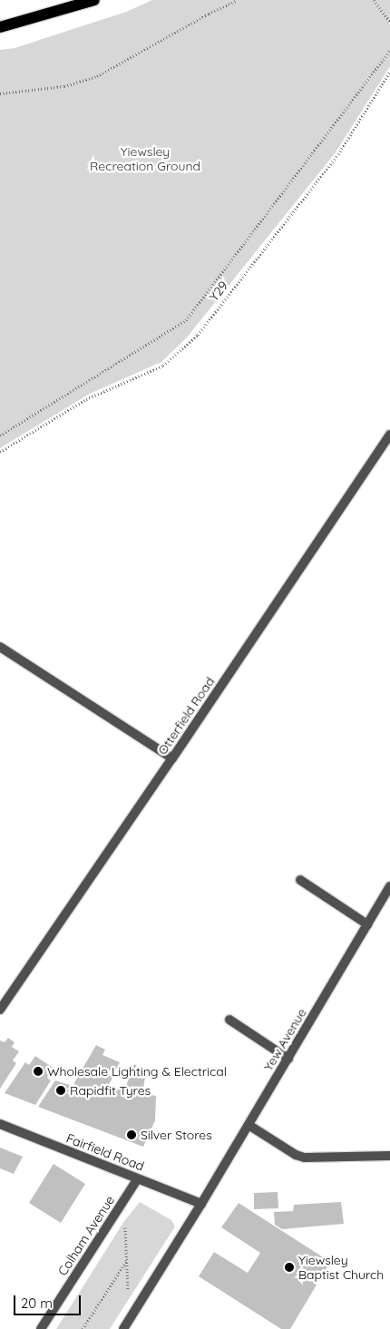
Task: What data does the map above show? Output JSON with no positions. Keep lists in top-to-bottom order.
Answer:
{
  "streets": {
    "street": [
      "Otterfield Road",
      "Yew Avenue",
      "Fairfield Road",
      "Colham Avenue"
    ],
    "path": ["Y29"]
  },
  "crossings": [
    ["Yew Avenue", "Fairfield Road"],
    ["Fairfield Road", "Colham Avenue"]
  ],
  "parks": ["Yiewsley Recreation Ground"],
  "places": [
    "Wholesale Lighting & Electrical",
    "Rapidfit Tyres",
    "Silver Stores",
    "Yiewsley Baptist Church"
  ],
  "scale_bar": "20 m"
}
